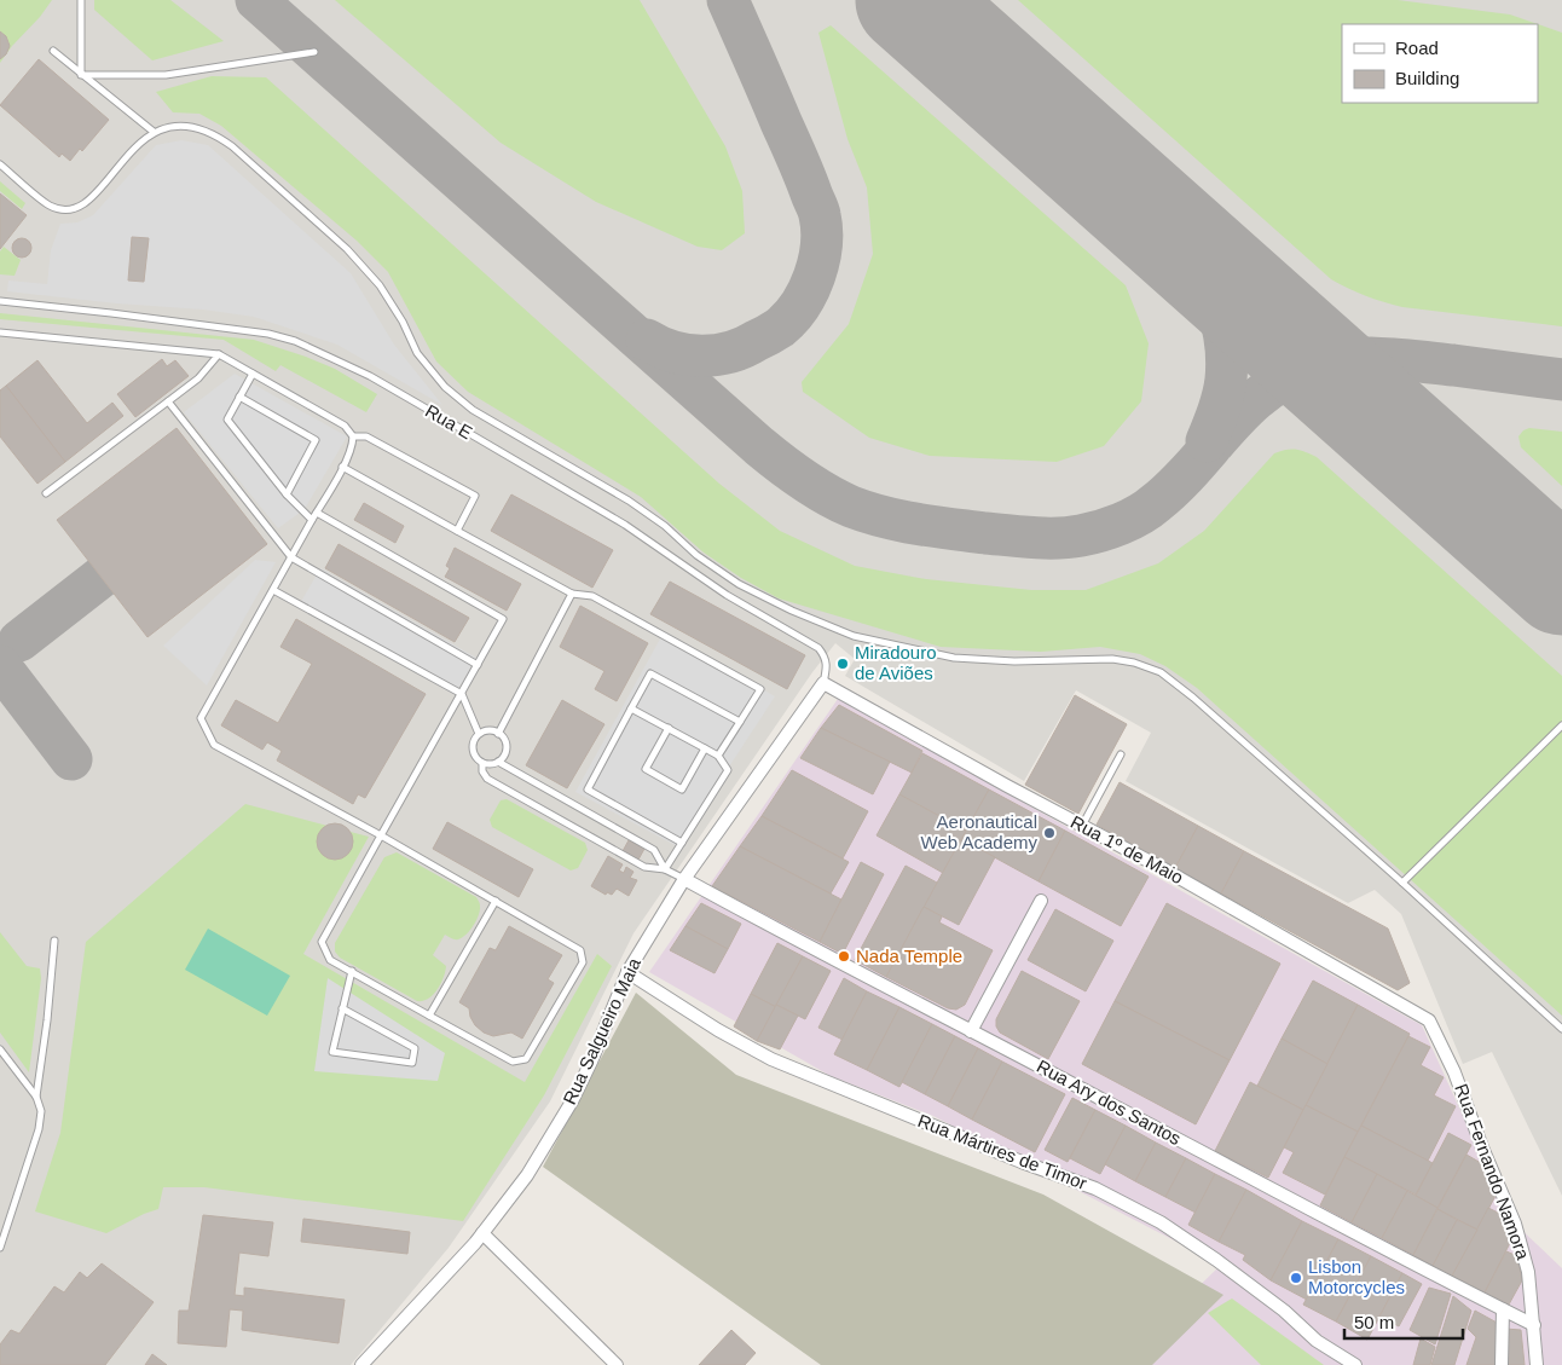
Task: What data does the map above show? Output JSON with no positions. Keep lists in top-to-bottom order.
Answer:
{
  "streets": {
    "street": [
      "Rua 1º de Maio",
      "Rua Salgueiro Maia",
      "Rua Ary dos Santos",
      "Rua Mártires de Timor",
      "Rua Fernando Namora"
    ],
    "lane": ["Rua E"]
  },
  "crossings": [
    ["Rua E", "Rua 1º de Maio"],
    ["Rua E", "Rua Salgueiro Maia"],
    ["Rua 1º de Maio", "Rua Salgueiro Maia"],
    ["Rua 1º de Maio", "Rua Fernando Namora"],
    ["Rua Salgueiro Maia", "Rua Ary dos Santos"],
    ["Rua Salgueiro Maia", "Rua Mártires de Timor"],
    ["Rua Ary dos Santos", "Rua Fernando Namora"]
  ],
  "places": [
    "Miradouro de Aviões",
    "Aeronautical Web Academy",
    "Nada Temple",
    "Lisbon Motorcycles"
  ],
  "legend": ["Road", "Building"],
  "scale_bar": "50 m"
}
